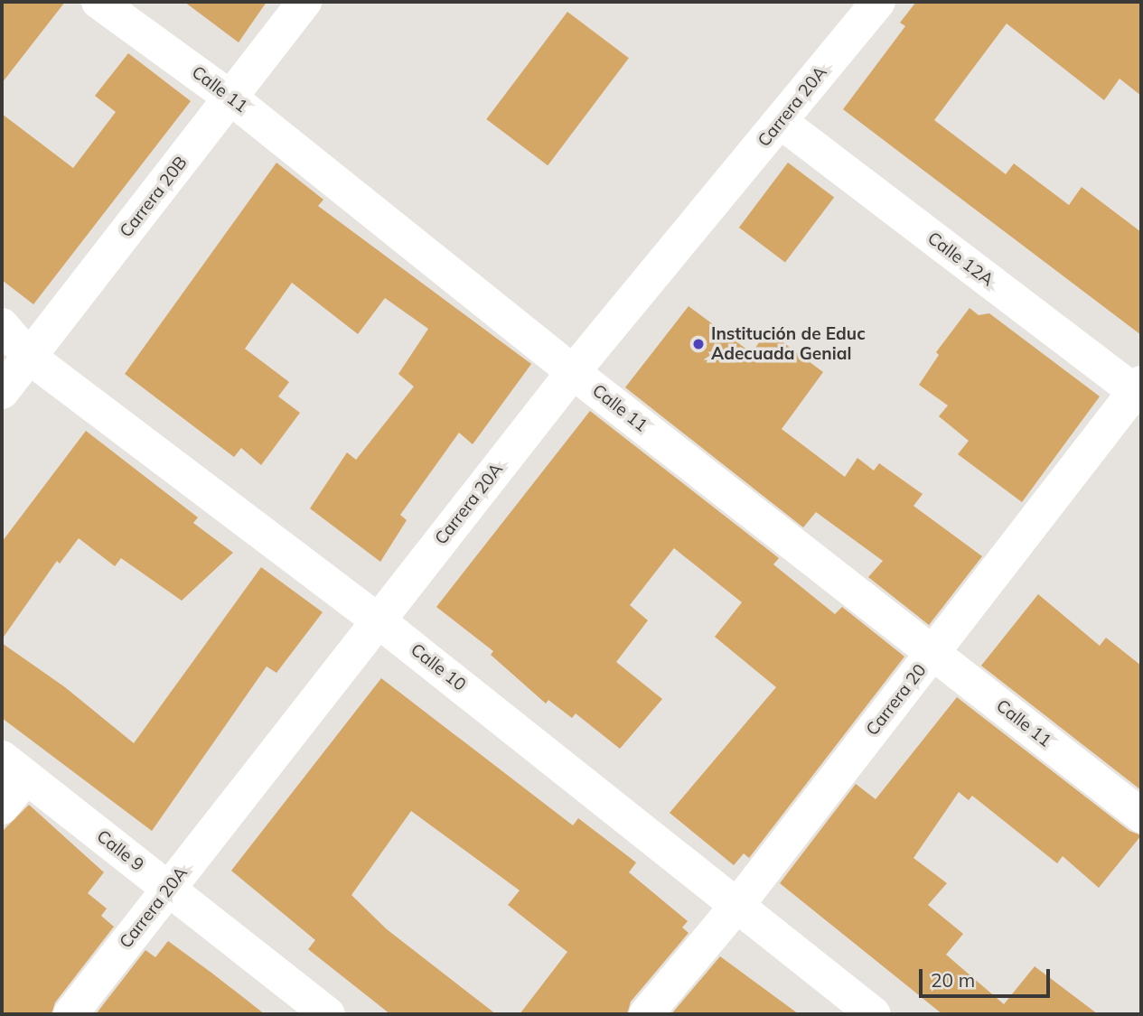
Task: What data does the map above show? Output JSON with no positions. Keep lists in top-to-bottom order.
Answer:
{
  "streets": {
    "street": [
      "Calle 11",
      "Carrera 20A",
      "Carrera 20B",
      "Calle 12A",
      "Calle 10",
      "Carrera 20",
      "Calle 9"
    ]
  },
  "crossings": [
    ["Calle 11", "Carrera 20A"],
    ["Calle 11", "Carrera 20B"],
    ["Calle 11", "Carrera 20"],
    ["Carrera 20A", "Calle 12A"],
    ["Carrera 20A", "Calle 10"],
    ["Carrera 20A", "Calle 9"],
    ["Carrera 20B", "Calle 10"],
    ["Calle 12A", "Carrera 20"],
    ["Calle 10", "Carrera 20"]
  ],
  "places": ["Institución de Educ Adecuada Genial"],
  "scale_bar": "20 m"
}
